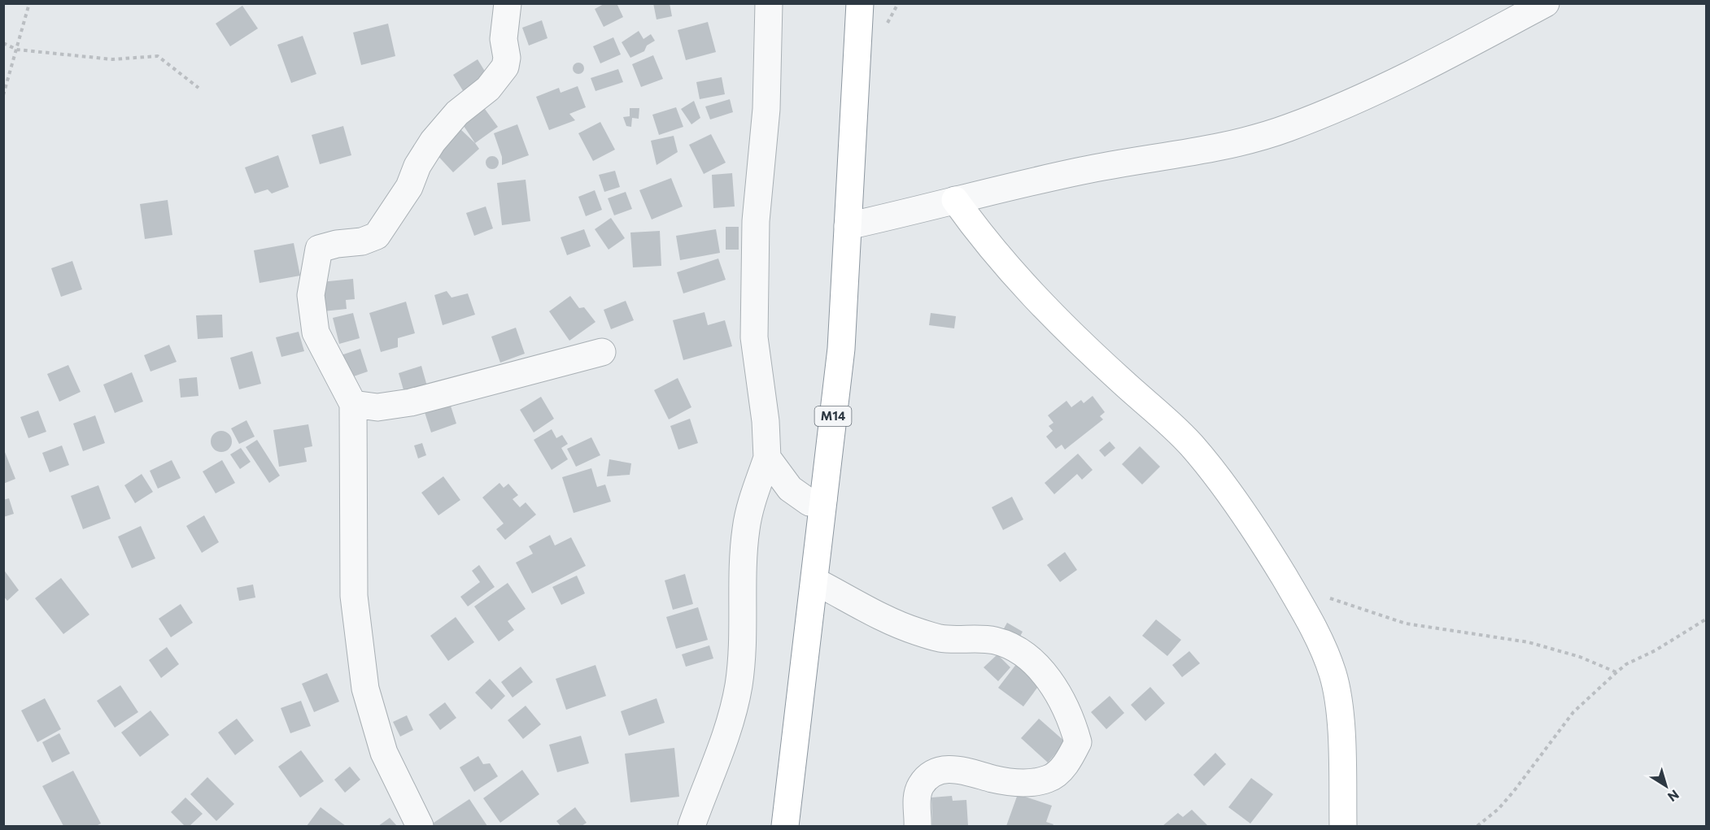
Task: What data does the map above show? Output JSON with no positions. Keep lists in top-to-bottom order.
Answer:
{
  "streets": {
    "main road": ["M14"]
  },
  "north": "bottom right"
}
